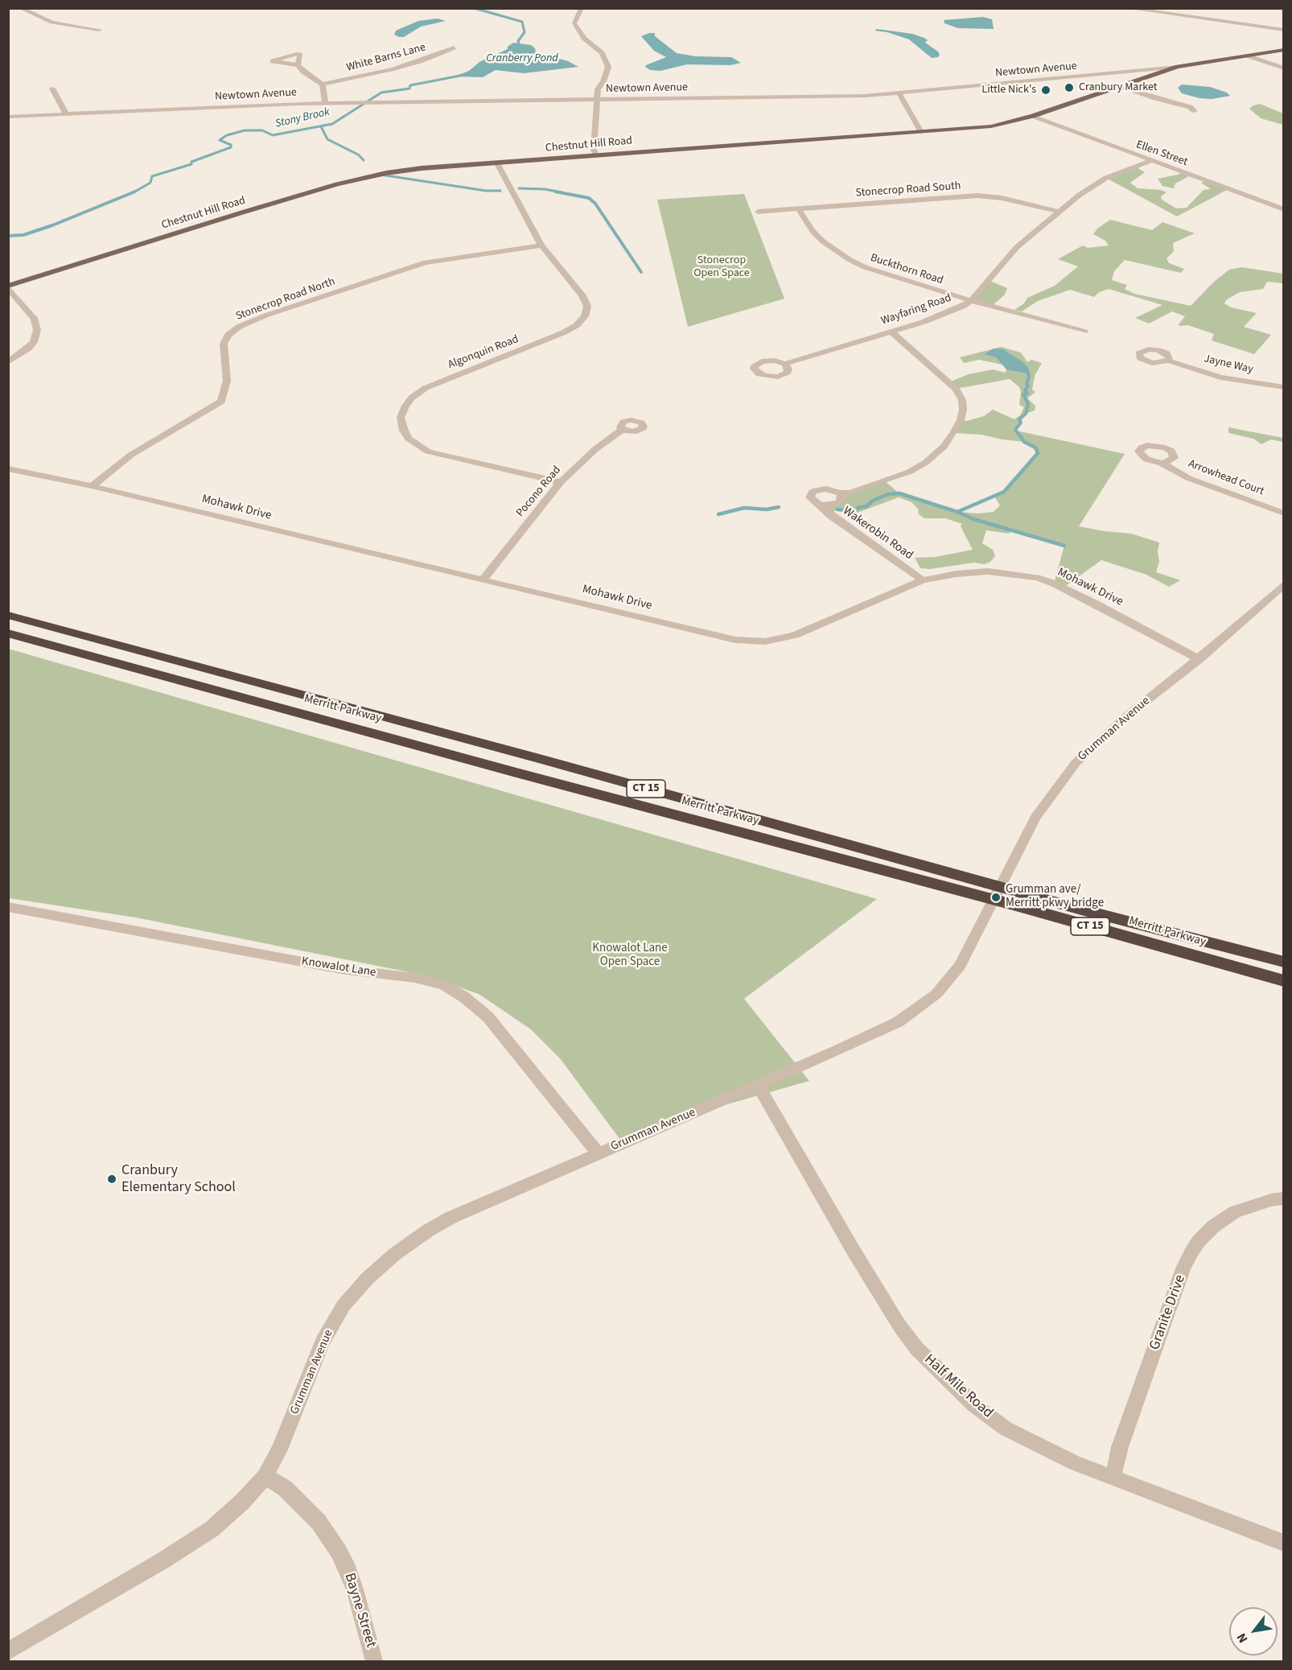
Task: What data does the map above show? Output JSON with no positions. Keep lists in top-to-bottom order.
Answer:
{
  "streets": {
    "highway": ["Merritt Parkway", "CT 15"],
    "main road": ["Newtown Avenue", "Chestnut Hill Road"],
    "street": [
      "White Barns Lane",
      "Ellen Street",
      "Stonecrop Road South",
      "Buckthorn Road",
      "Stonecrop Road North",
      "Wayfaring Road",
      "Algonquin Road",
      "Jayne Way",
      "Arrowhead Court",
      "Pocono Road",
      "Mohawk Drive",
      "Wakerobin Road",
      "Grumman Avenue",
      "Knowalot Lane",
      "Granite Drive",
      "Half Mile Road",
      "Bayne Street"
    ]
  },
  "crossings": [
    ["Newtown Avenue", "Chestnut Hill Road"],
    ["Chestnut Hill Road", "Ellen Street"],
    ["Chestnut Hill Road", "Algonquin Road"],
    ["Ellen Street", "Wayfaring Road"],
    ["Stonecrop Road South", "Buckthorn Road"],
    ["Stonecrop Road South", "Wayfaring Road"],
    ["Buckthorn Road", "Wayfaring Road"],
    ["Stonecrop Road North", "Algonquin Road"],
    ["Stonecrop Road North", "Mohawk Drive"],
    ["Wayfaring Road", "Wakerobin Road"],
    ["Algonquin Road", "Pocono Road"],
    ["Pocono Road", "Mohawk Drive"],
    ["Mohawk Drive", "Wakerobin Road"],
    ["Mohawk Drive", "Grumman Avenue"],
    ["Grumman Avenue", "Knowalot Lane"],
    ["Grumman Avenue", "Half Mile Road"],
    ["Grumman Avenue", "Bayne Street"],
    ["Granite Drive", "Half Mile Road"]
  ],
  "water": ["Cranberry Pond", "Stony Brook"],
  "parks": ["Stonecrop Open Space", "Knowalot Lane Open Space"],
  "places": [
    "Cranbury Market",
    "Little Nick's",
    "Grumman ave/ Merritt pkwy bridge",
    "Cranbury Elementary School"
  ],
  "north": "bottom left"
}
